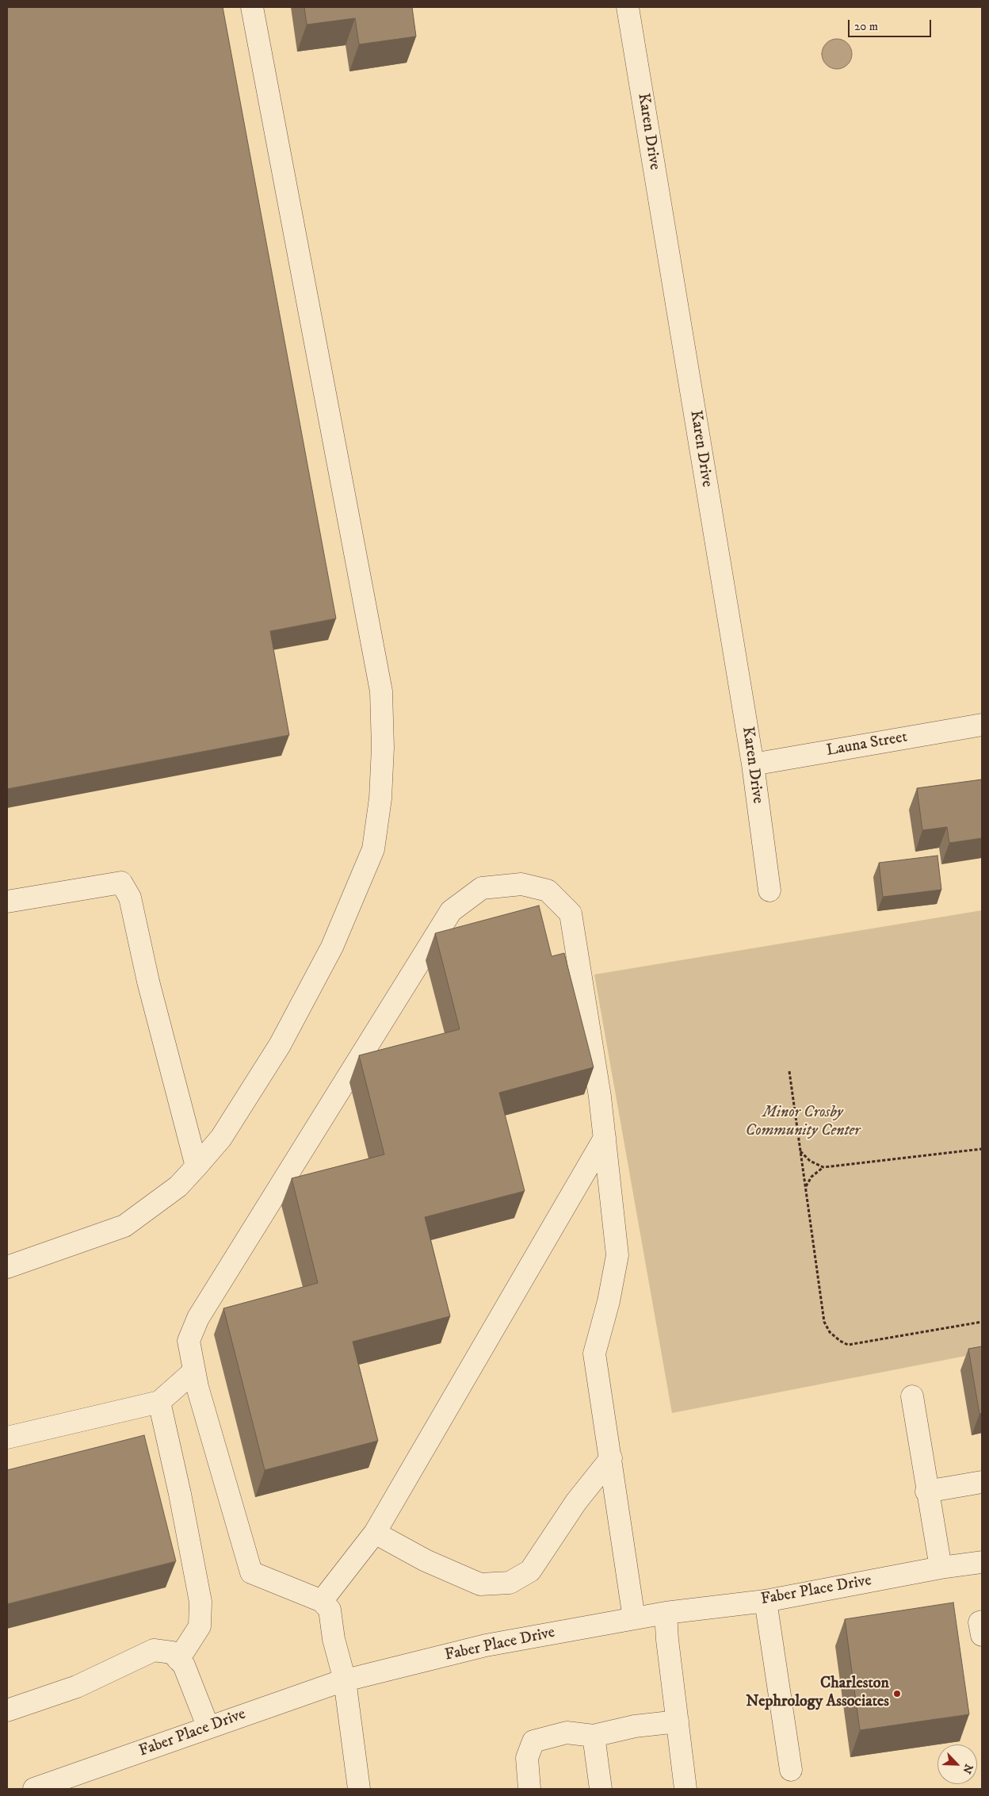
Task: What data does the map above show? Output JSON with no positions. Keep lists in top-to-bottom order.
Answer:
{
  "streets": {
    "street": ["Karen Drive", "Launa Street", "Faber Place Drive"]
  },
  "crossings": [
    ["Karen Drive", "Launa Street"]
  ],
  "parks": ["Minor Crosby Community Center"],
  "places": ["Charleston Nephrology Associates"],
  "scale_bar": "20 m",
  "north": "bottom right"
}
